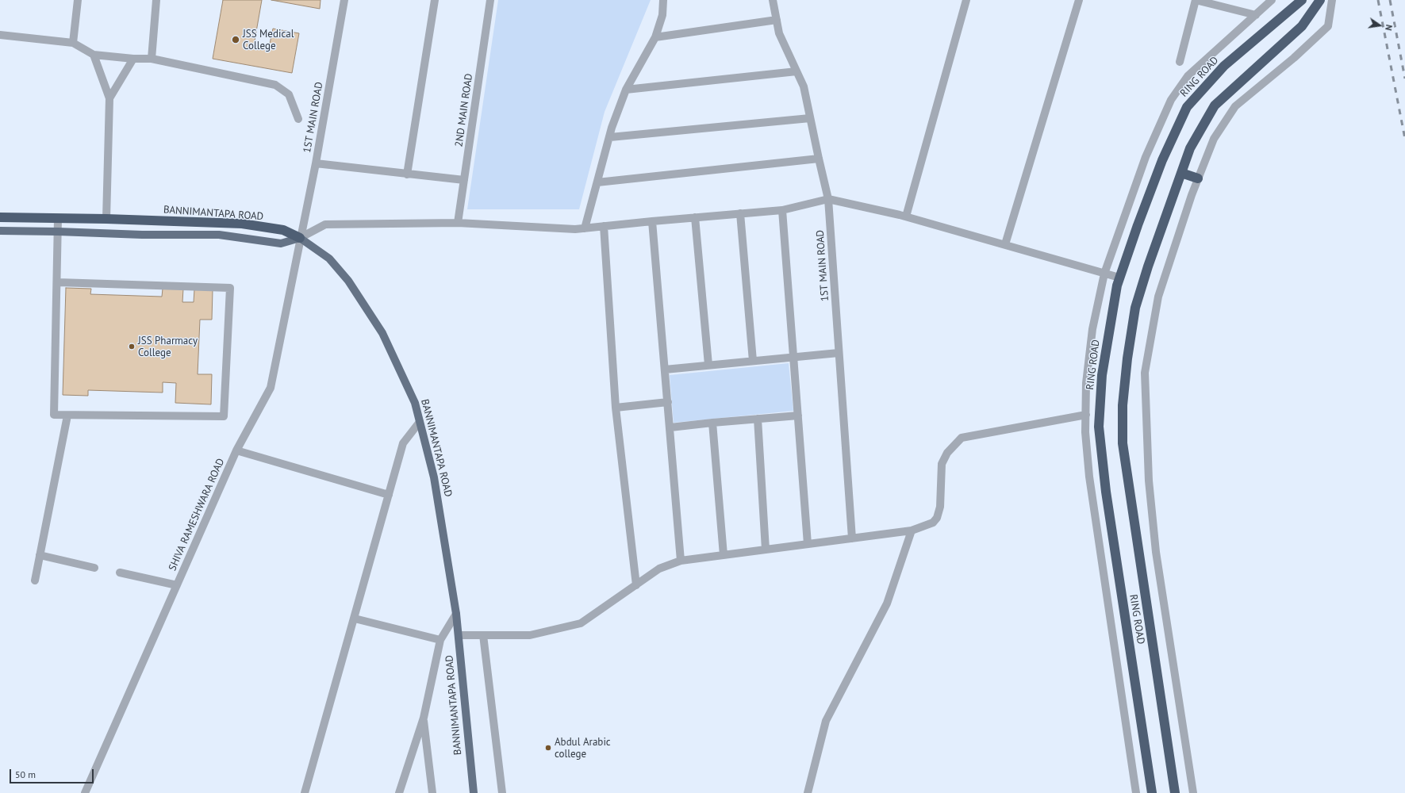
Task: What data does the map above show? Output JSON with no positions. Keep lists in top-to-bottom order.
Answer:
{
  "streets": {
    "highway": ["RING ROAD", "BANNIMANTAPA ROAD"],
    "street": ["2ND MAIN ROAD", "1ST MAIN ROAD", "SHIVA RAMESHWARA ROAD"]
  },
  "crossings": [
    ["1ST MAIN ROAD", "BANNIMANTAPA ROAD"],
    ["1ST MAIN ROAD", "SHIVA RAMESHWARA ROAD"],
    ["BANNIMANTAPA ROAD", "SHIVA RAMESHWARA ROAD"]
  ],
  "places": ["JSS Medical College", "JSS Pharmacy College", "Abdul Arabic college"],
  "scale_bar": "50 m",
  "north": "right"
}
